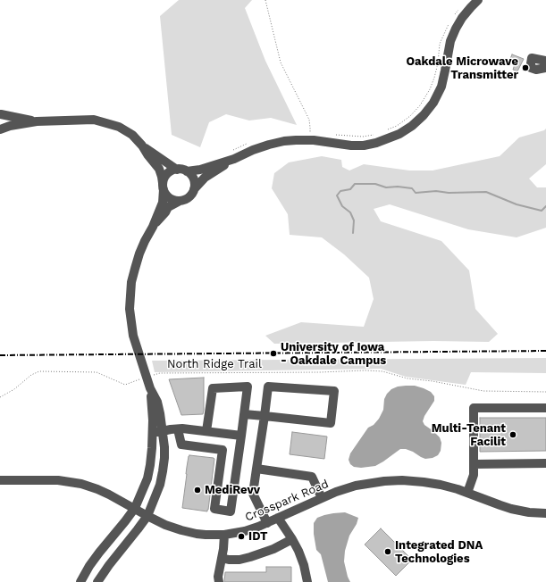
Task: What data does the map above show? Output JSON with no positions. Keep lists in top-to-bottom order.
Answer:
{
  "streets": {
    "street": ["Crosspark Road"],
    "path": ["North Ridge Trail"]
  },
  "places": [
    "Oakdale Microwave Transmitter",
    "University of Iowa - Oakdale Campus",
    "Multi-Tenant Facilit",
    "MediRevv",
    "IDT",
    "Integrated DNA Technologies"
  ]
}
